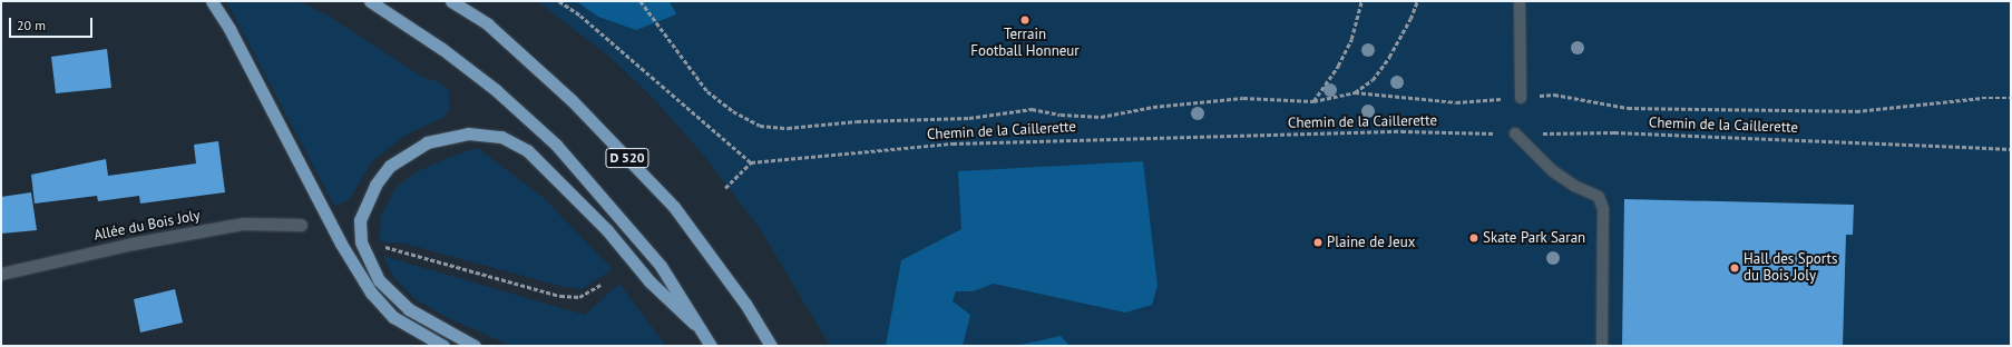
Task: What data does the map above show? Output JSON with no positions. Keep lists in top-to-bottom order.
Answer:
{
  "streets": {
    "main road": ["D 520"],
    "street": ["Allée du Bois Joly"],
    "path": ["Chemin de la Caillerette"]
  },
  "places": [
    "Terrain Football Honneur",
    "Skate Park Saran",
    "Plaine de Jeux",
    "Hall des Sports du Bois Joly"
  ],
  "scale_bar": "20 m"
}
